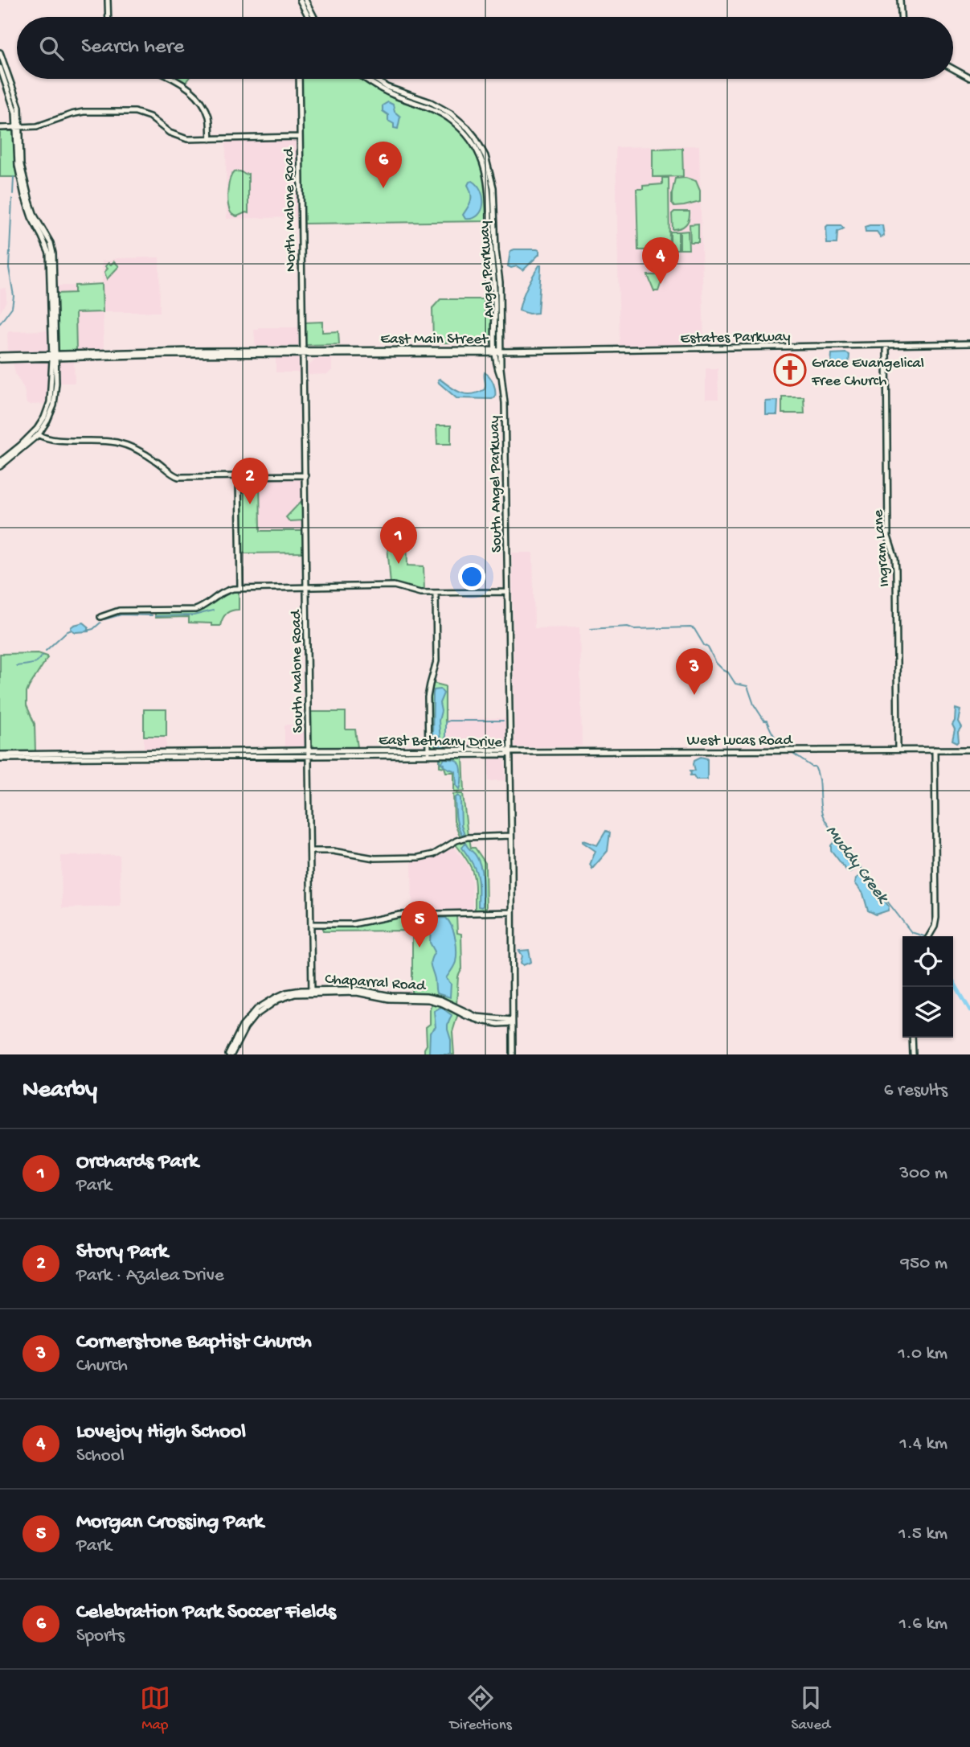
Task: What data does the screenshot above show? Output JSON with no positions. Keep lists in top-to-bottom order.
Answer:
{
  "streets": {
    "main road": [
      "North Malone Road",
      "Angel Parkway",
      "Estates Parkway",
      "East Main Street",
      "South Angel Parkway",
      "Ingram Lane",
      "South Malone Road",
      "West Lucas Road",
      "East Bethany Drive",
      "Chaparral Road"
    ]
  },
  "crossings": [
    ["North Malone Road", "East Main Street"],
    ["North Malone Road", "South Malone Road"],
    ["Angel Parkway", "Estates Parkway"],
    ["Angel Parkway", "East Main Street"],
    ["Angel Parkway", "South Angel Parkway"],
    ["Estates Parkway", "East Main Street"],
    ["Estates Parkway", "Ingram Lane"],
    ["East Main Street", "South Malone Road"],
    ["South Angel Parkway", "West Lucas Road"],
    ["South Angel Parkway", "East Bethany Drive"],
    ["Ingram Lane", "West Lucas Road"],
    ["South Malone Road", "East Bethany Drive"],
    ["South Malone Road", "Chaparral Road"],
    ["West Lucas Road", "East Bethany Drive"]
  ],
  "water": ["Muddy Creek"],
  "places": {
    "church": ["Grace Evangelical Free Church"]
  },
  "page": {
    "search": "Search here",
    "pins": [
      "6",
      "4",
      "2",
      "1",
      "3",
      "5"
    ],
    "heading": ["Nearby", "6 results"],
    "list": [
      {
        "mark": "1",
        "name": "Orchards Park",
        "note": "Park",
        "value": "300 m"
      },
      {
        "mark": "2",
        "name": "Story Park",
        "note": "Park · Azalea Drive",
        "value": "950 m"
      },
      {
        "mark": "3",
        "name": "Cornerstone Baptist Church",
        "note": "Church",
        "value": "1.0 km"
      },
      {
        "mark": "4",
        "name": "Lovejoy High School",
        "note": "School",
        "value": "1.4 km"
      },
      {
        "mark": "5",
        "name": "Morgan Crossing Park",
        "note": "Park",
        "value": "1.5 km"
      },
      {
        "mark": "6",
        "name": "Celebration Park Soccer Fields",
        "note": "Sports",
        "value": "1.6 km"
      }
    ],
    "nav": ["Map", "Directions", "Saved"]
  }
}
